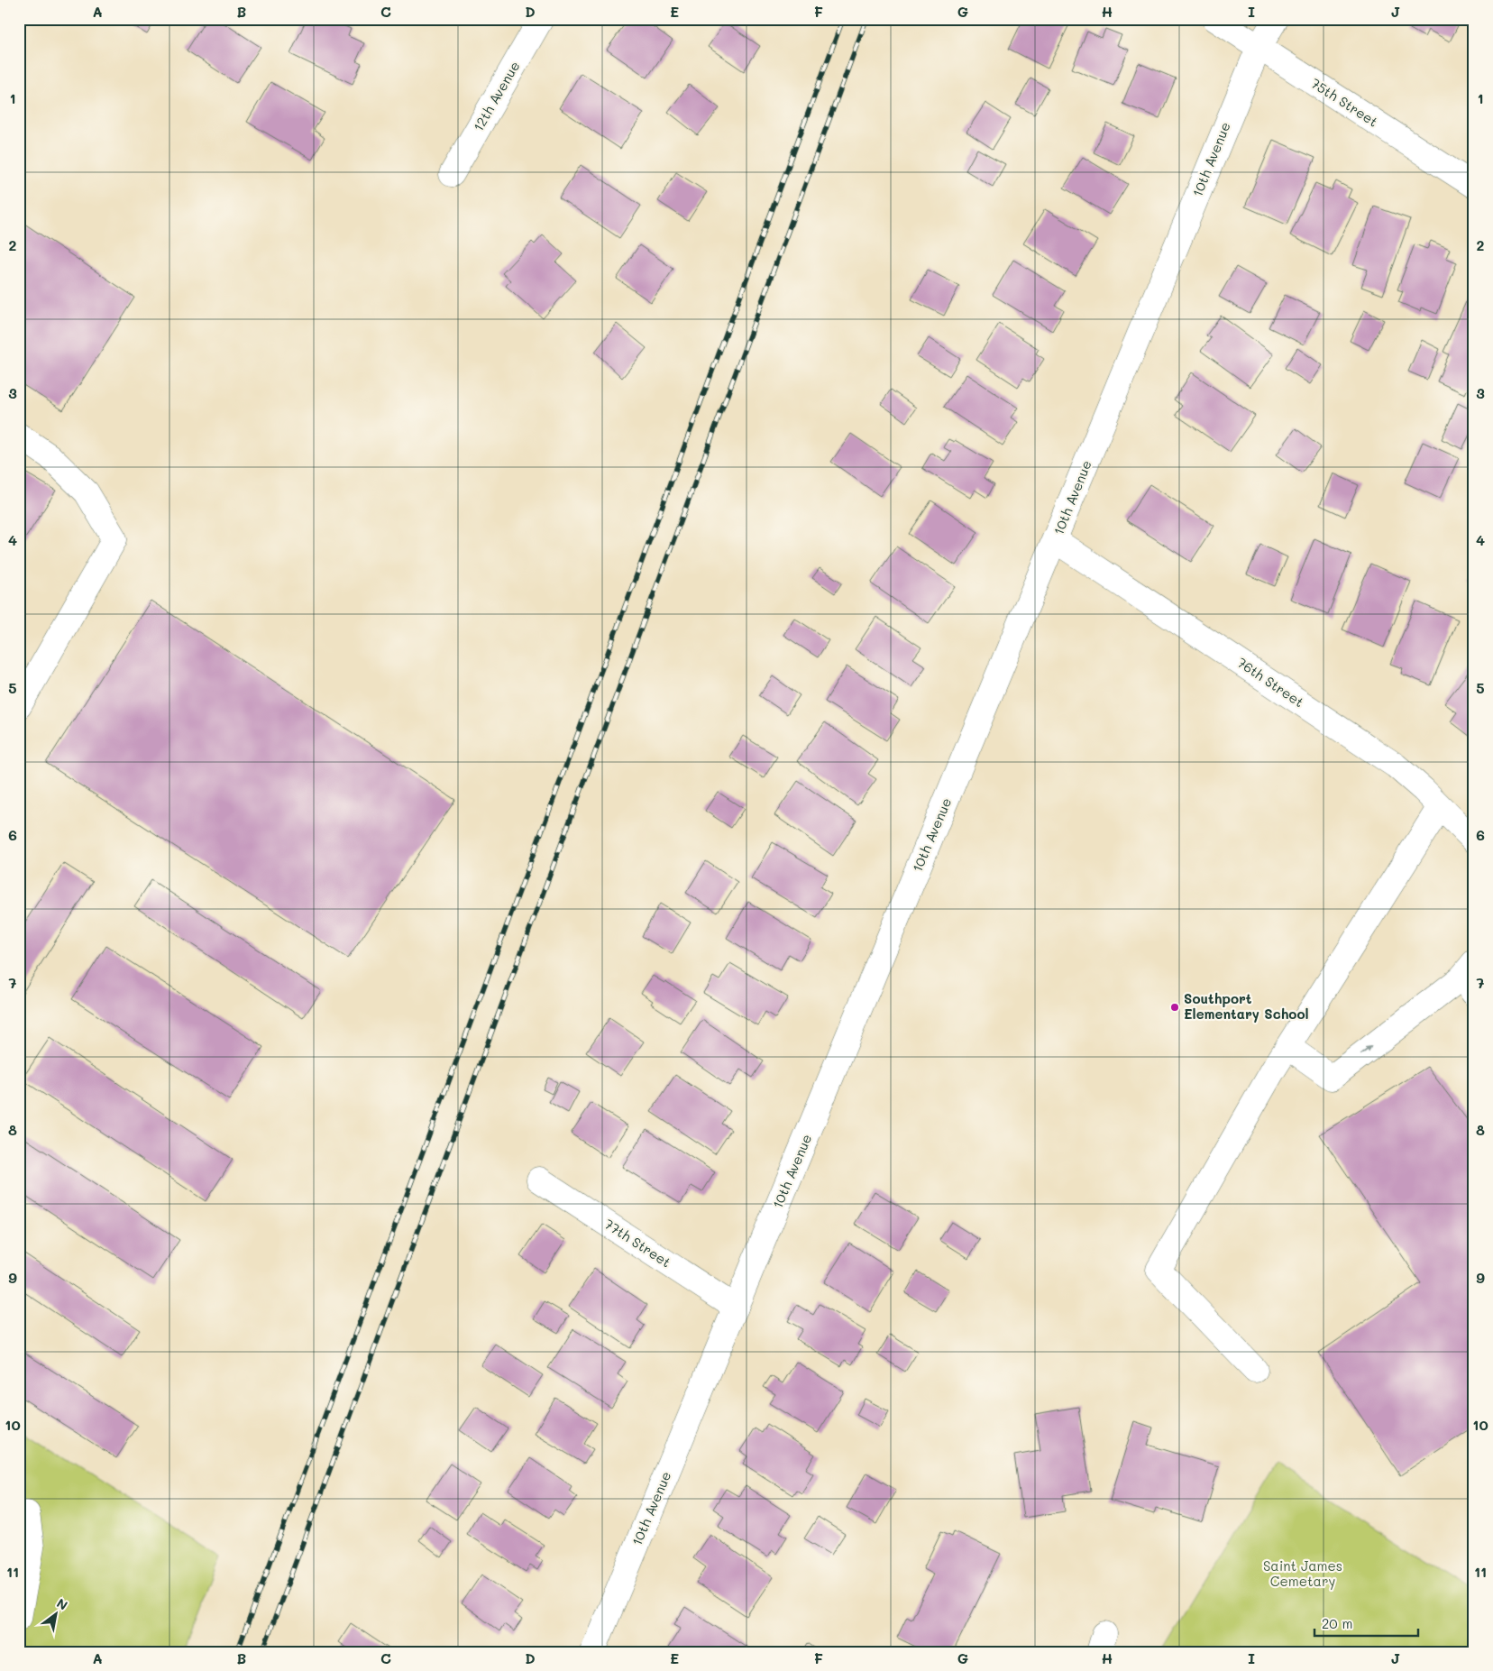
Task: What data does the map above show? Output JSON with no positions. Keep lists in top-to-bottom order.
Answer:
{
  "streets": {
    "street": [
      "12th Avenue",
      "75th Street",
      "10th Avenue",
      "76th Street",
      "77th Street"
    ]
  },
  "crossings": [
    ["75th Street", "10th Avenue"],
    ["10th Avenue", "76th Street"],
    ["10th Avenue", "77th Street"]
  ],
  "parks": ["Saint James Cemetary"],
  "places": ["Southport Elementary School"],
  "scale_bar": "20 m",
  "north": "top right",
  "grid": {
    "columns": [
      "A",
      "B",
      "C",
      "D",
      "E",
      "F",
      "G",
      "H",
      "I",
      "J"
    ],
    "rows": [
      "1",
      "2",
      "3",
      "4",
      "5",
      "6",
      "7",
      "8",
      "9",
      "10",
      "11"
    ]
  }
}
